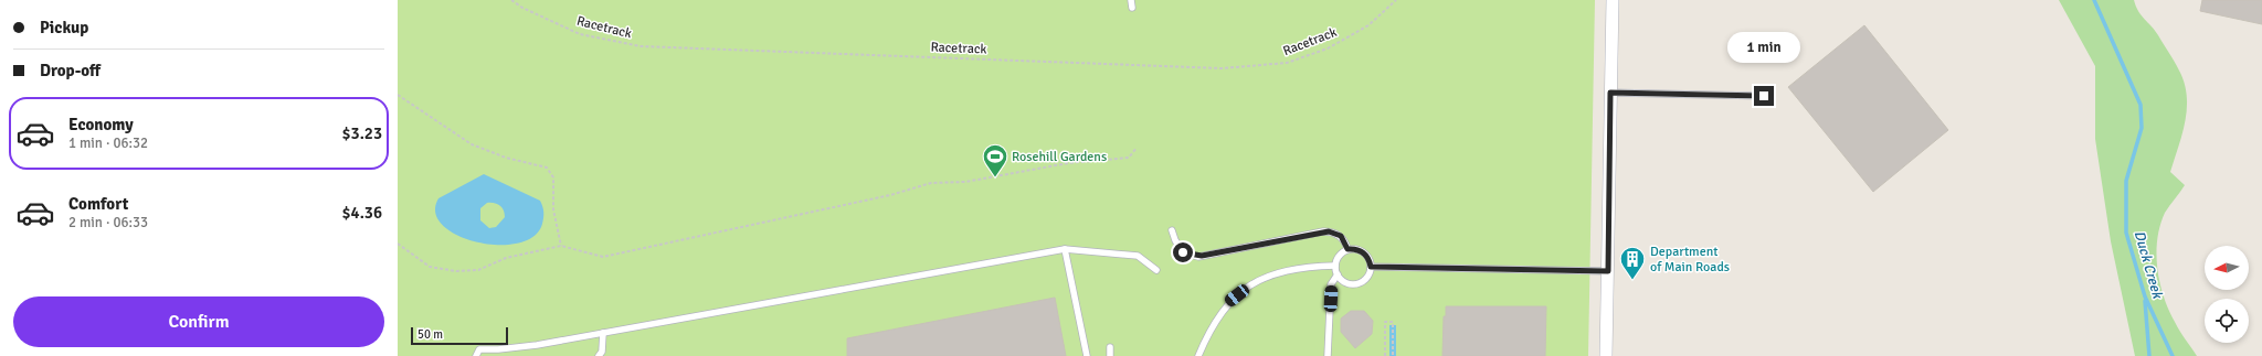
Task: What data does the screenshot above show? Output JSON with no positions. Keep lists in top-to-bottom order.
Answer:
{
  "streets": {
    "path": ["Racetrack"]
  },
  "water": ["Duck Creek"],
  "places": {
    "sports": ["Rosehill Gardens"],
    "building": ["Department of Main Roads"]
  },
  "scale_bar": "50 m",
  "north": "left",
  "page": {
    "banner": ["Pickup", "Drop-off"],
    "bubble": "1 min",
    "list": [
      {
        "name": "Economy",
        "note": "1 min · 06:32",
        "value": "$3.23"
      },
      {
        "name": "Comfort",
        "note": "2 min · 06:33",
        "value": "$4.36"
      }
    ],
    "buttons": "Confirm",
    "scale": "50 m"
  }
}
